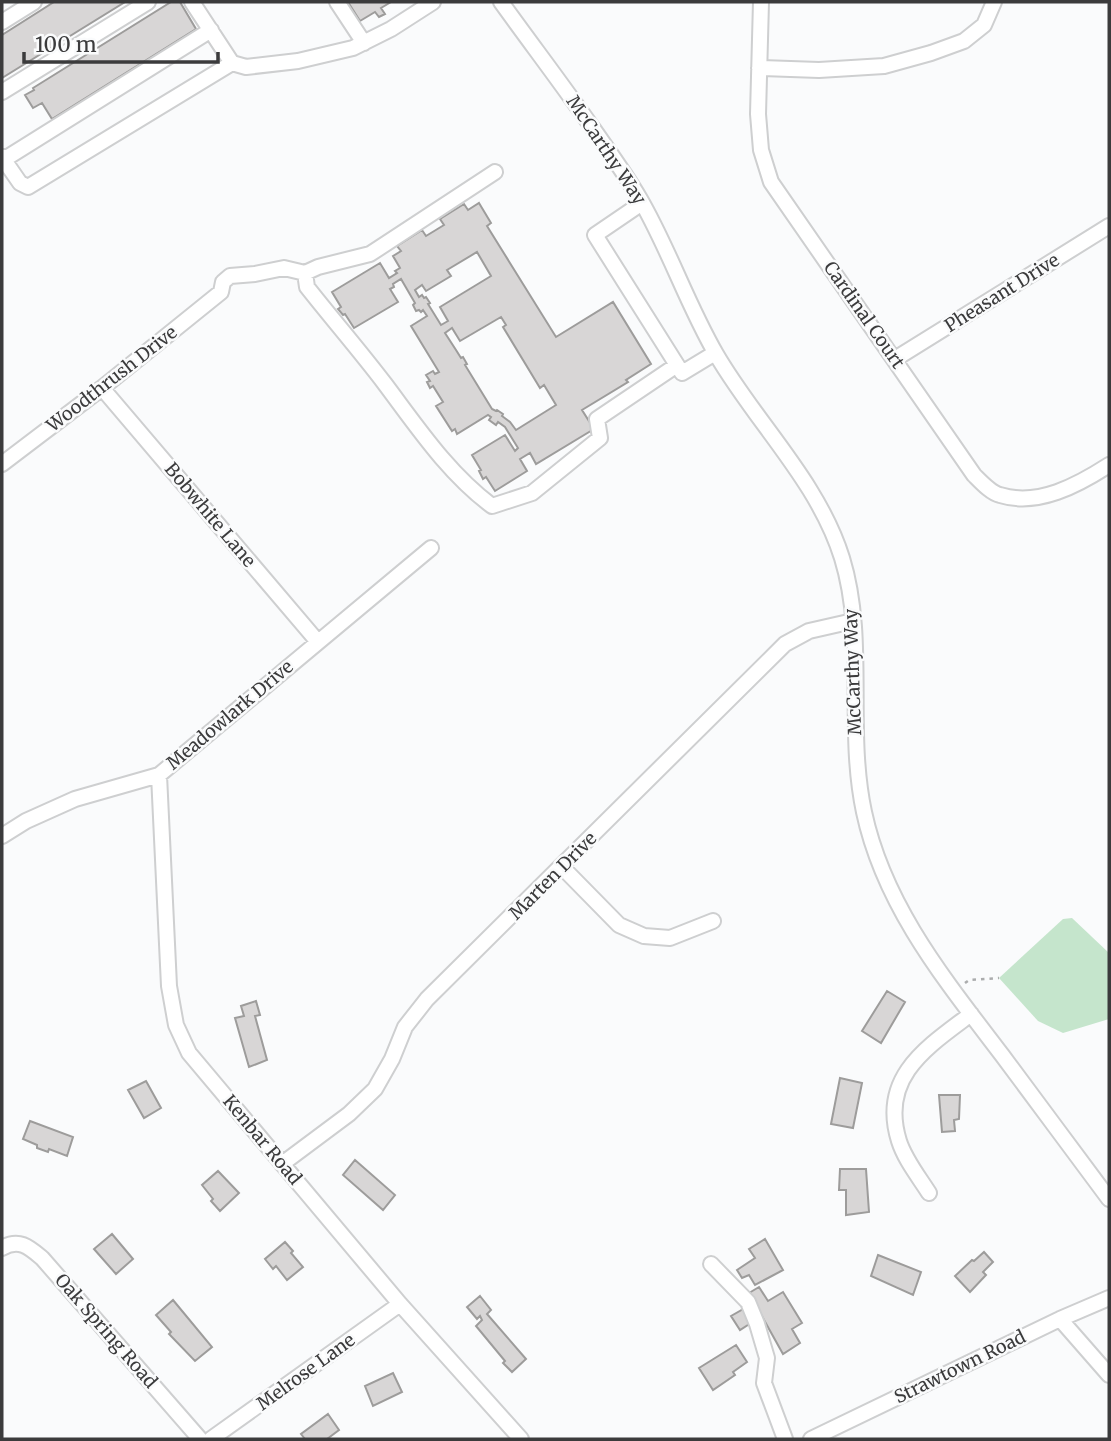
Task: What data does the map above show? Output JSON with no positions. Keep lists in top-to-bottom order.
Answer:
{
  "streets": {
    "street": [
      "McCarthy Way",
      "Pheasant Drive",
      "Cardinal Court",
      "Woodthrush Drive",
      "Bobwhite Lane",
      "Meadowlark Drive",
      "Marten Drive",
      "Kenbar Road",
      "Oak Spring Road",
      "Strawtown Road",
      "Melrose Lane"
    ]
  },
  "crossings": [
    ["McCarthy Way", "Marten Drive"],
    ["Pheasant Drive", "Cardinal Court"],
    ["Woodthrush Drive", "Bobwhite Lane"],
    ["Bobwhite Lane", "Meadowlark Drive"],
    ["Meadowlark Drive", "Kenbar Road"],
    ["Marten Drive", "Kenbar Road"],
    ["Kenbar Road", "Melrose Lane"]
  ],
  "scale_bar": "100 m"
}
